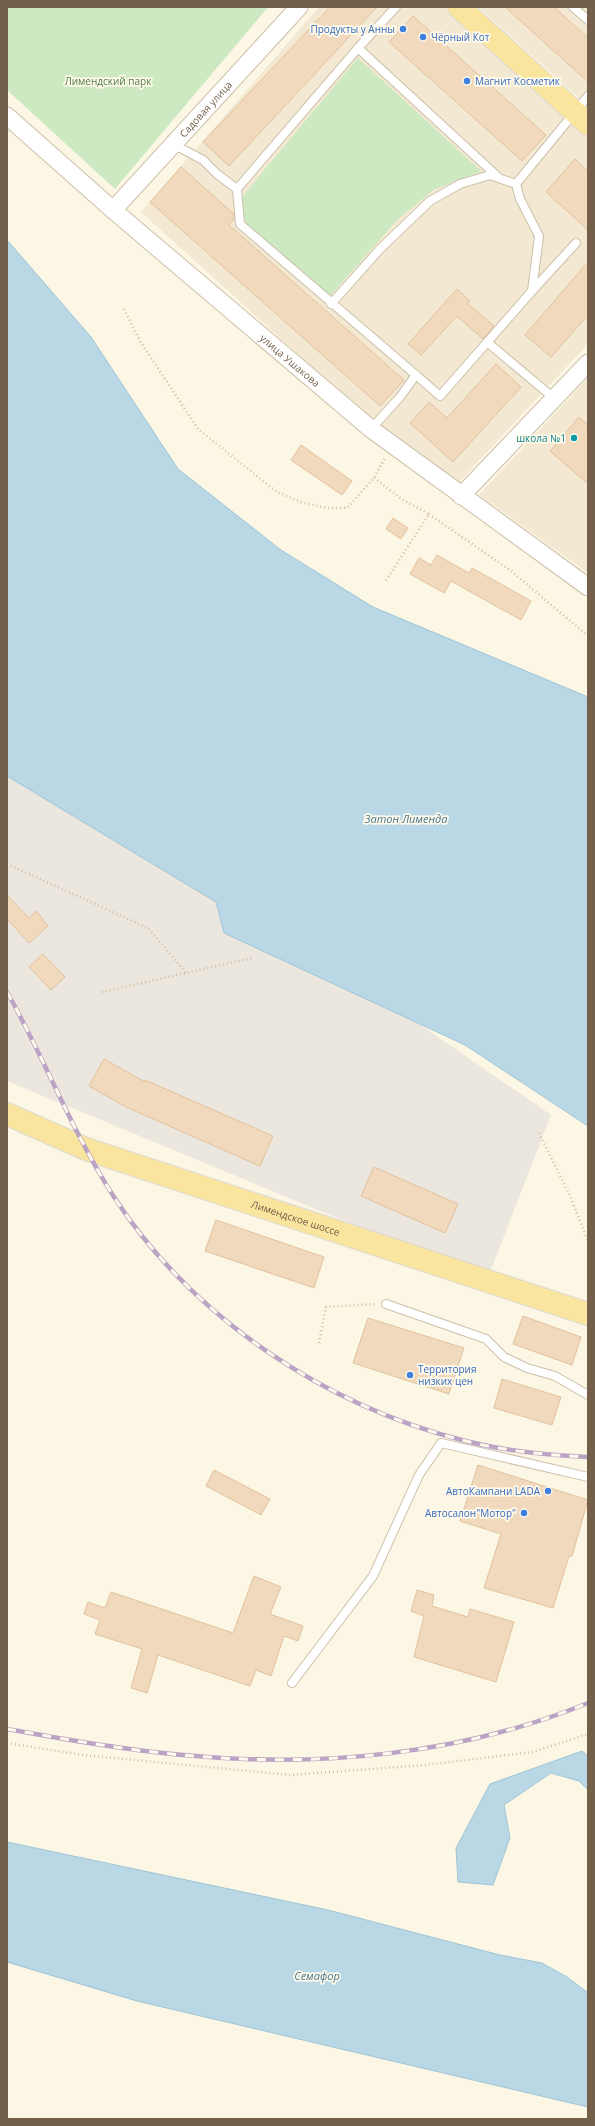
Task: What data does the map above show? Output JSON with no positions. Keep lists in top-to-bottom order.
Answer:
{
  "streets": {
    "main road": ["Лимендское шоссе"],
    "street": ["Садовая улица", "улица Ушакова"]
  },
  "crossings": [
    ["Садовая улица", "улица Ушакова"]
  ],
  "water": ["Затон Лименда", "Семафор"],
  "parks": ["Лимендский парк"],
  "places": [
    "Продукты у Анны",
    "Чёрный Кот",
    "Магнит Косметик",
    "школа №1",
    "Территория низких цен",
    "АвтоКампани LADA",
    "Автосалон\"Мотор\""
  ]
}
